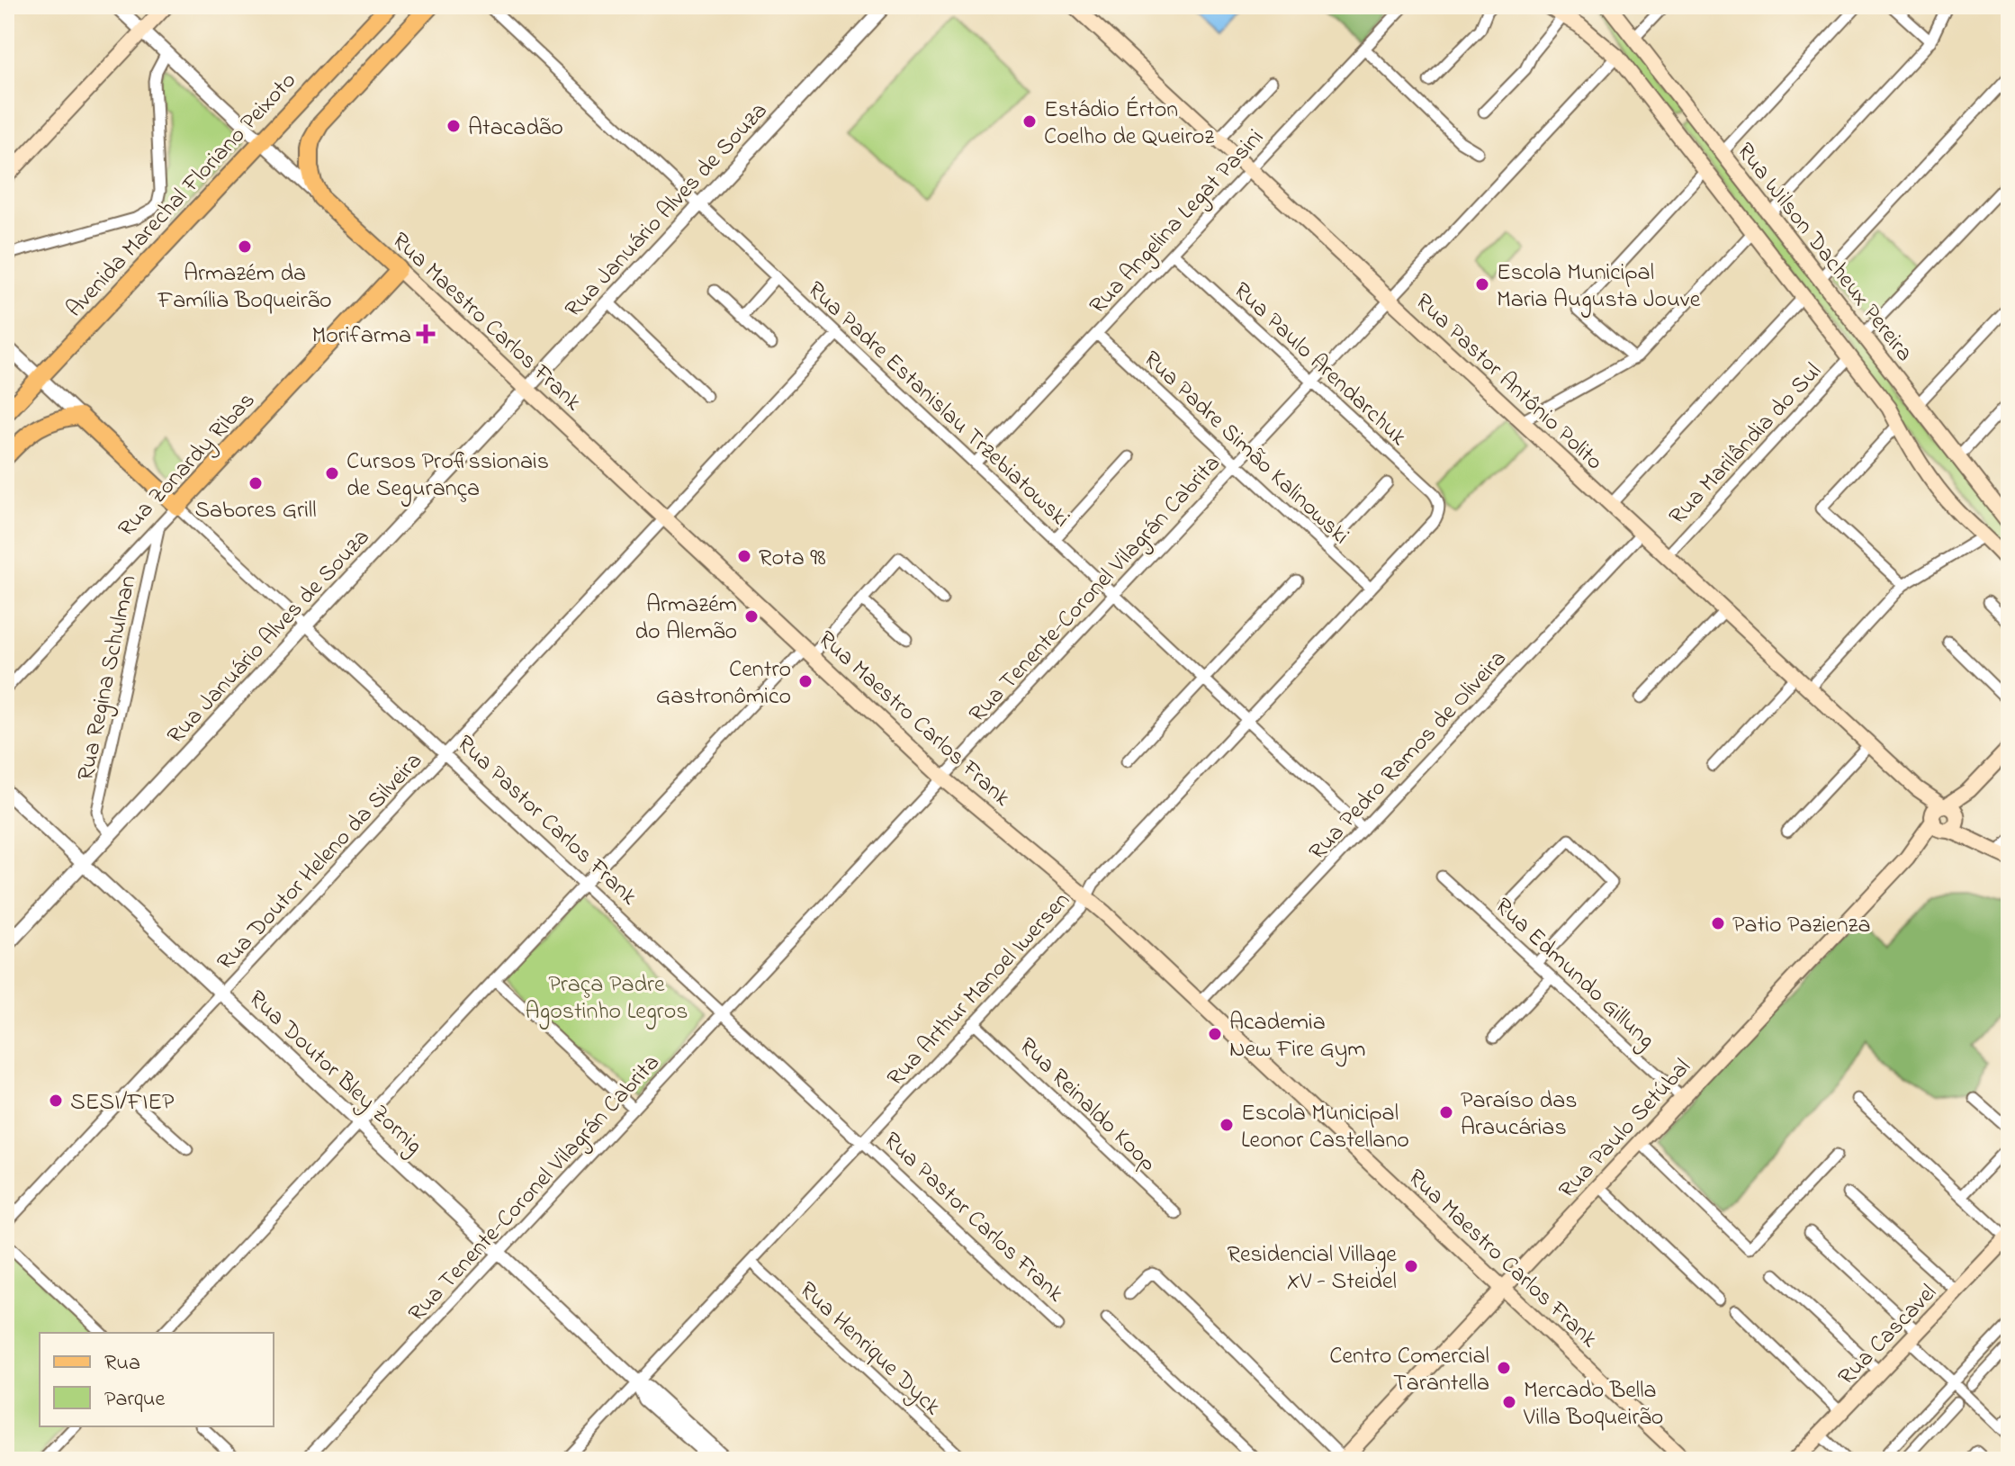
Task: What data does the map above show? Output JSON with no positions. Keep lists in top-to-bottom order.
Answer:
{
  "streets": {
    "main road": [
      "Avenida Marechal Floriano Peixoto",
      "Rua Wilson Dacheux Pereira",
      "Rua Maestro Carlos Frank",
      "Rua Pastor Antônio Polito",
      "Rua Zonardy Ribas",
      "Rua Pastor Carlos Frank",
      "Rua Paulo Setúbal",
      "Rua Cascavel"
    ],
    "street": [
      "Rua Januário Alves de Souza",
      "Rua Angelina Legat Pasini",
      "Rua Paulo Arendarchuk",
      "Rua Padre Estanislau Trzebiatowski",
      "Rua Marilândia do Sul",
      "Rua Padre Simão Kalinowski",
      "Rua Tenente-Coronel Vilagrán Cabrita",
      "Rua Regina Schulman",
      "Rua Pedro Ramos de Oliveira",
      "Rua Doutor Heleno da Silveira",
      "Rua Edmundo Gillung",
      "Rua Arthur Manoel Iwersen",
      "Rua Doutor Bley Zornig",
      "Rua Reinaldo Koop",
      "Rua Henrique Dyck"
    ]
  },
  "crossings": [
    ["Avenida Marechal Floriano Peixoto", "Rua Maestro Carlos Frank"],
    ["Avenida Marechal Floriano Peixoto", "Rua Pastor Carlos Frank"],
    ["Rua Januário Alves de Souza", "Rua Maestro Carlos Frank"],
    ["Rua Januário Alves de Souza", "Rua Padre Estanislau Trzebiatowski"],
    ["Rua Januário Alves de Souza", "Rua Regina Schulman"],
    ["Rua Januário Alves de Souza", "Rua Pastor Carlos Frank"],
    ["Rua Januário Alves de Souza", "Rua Doutor Bley Zornig"],
    ["Rua Angelina Legat Pasini", "Rua Paulo Arendarchuk"],
    ["Rua Angelina Legat Pasini", "Rua Pastor Antônio Polito"],
    ["Rua Angelina Legat Pasini", "Rua Padre Estanislau Trzebiatowski"],
    ["Rua Angelina Legat Pasini", "Rua Padre Simão Kalinowski"],
    ["Rua Wilson Dacheux Pereira", "Rua Marilândia do Sul"],
    ["Rua Wilson Dacheux Pereira", "Rua Tenente-Coronel Vilagrán Cabrita"],
    ["Rua Maestro Carlos Frank", "Rua Zonardy Ribas"],
    ["Rua Maestro Carlos Frank", "Rua Tenente-Coronel Vilagrán Cabrita"],
    ["Rua Maestro Carlos Frank", "Rua Pedro Ramos de Oliveira"],
    ["Rua Maestro Carlos Frank", "Rua Doutor Heleno da Silveira"],
    ["Rua Maestro Carlos Frank", "Rua Arthur Manoel Iwersen"],
    ["Rua Maestro Carlos Frank", "Rua Paulo Setúbal"],
    ["Rua Paulo Arendarchuk", "Rua Tenente-Coronel Vilagrán Cabrita"],
    ["Rua Paulo Arendarchuk", "Rua Arthur Manoel Iwersen"],
    ["Rua Pastor Antônio Polito", "Rua Marilândia do Sul"],
    ["Rua Pastor Antônio Polito", "Rua Tenente-Coronel Vilagrán Cabrita"],
    ["Rua Pastor Antônio Polito", "Rua Pedro Ramos de Oliveira"],
    ["Rua Pastor Antônio Polito", "Rua Paulo Setúbal"],
    ["Rua Padre Estanislau Trzebiatowski", "Rua Tenente-Coronel Vilagrán Cabrita"],
    ["Rua Padre Estanislau Trzebiatowski", "Rua Pedro Ramos de Oliveira"],
    ["Rua Padre Estanislau Trzebiatowski", "Rua Doutor Heleno da Silveira"],
    ["Rua Padre Estanislau Trzebiatowski", "Rua Arthur Manoel Iwersen"],
    ["Rua Padre Simão Kalinowski", "Rua Tenente-Coronel Vilagrán Cabrita"],
    ["Rua Padre Simão Kalinowski", "Rua Arthur Manoel Iwersen"],
    ["Rua Zonardy Ribas", "Rua Regina Schulman"],
    ["Rua Zonardy Ribas", "Rua Pastor Carlos Frank"],
    ["Rua Tenente-Coronel Vilagrán Cabrita", "Rua Pastor Carlos Frank"],
    ["Rua Tenente-Coronel Vilagrán Cabrita", "Rua Doutor Bley Zornig"],
    ["Rua Pastor Carlos Frank", "Rua Doutor Heleno da Silveira"],
    ["Rua Pastor Carlos Frank", "Rua Arthur Manoel Iwersen"],
    ["Rua Doutor Heleno da Silveira", "Rua Doutor Bley Zornig"],
    ["Rua Edmundo Gillung", "Rua Paulo Setúbal"],
    ["Rua Arthur Manoel Iwersen", "Rua Doutor Bley Zornig"],
    ["Rua Arthur Manoel Iwersen", "Rua Reinaldo Koop"],
    ["Rua Arthur Manoel Iwersen", "Rua Henrique Dyck"]
  ],
  "parks": ["Praça Padre Agostinho Legros"],
  "places": {
    "other": [
      "Estádio Érton Coelho de Queiroz",
      "Atacadão",
      "Armazém da Família Boqueirão",
      "Escola Municipal Maria Augusta Jouve",
      "Cursos Profissionais de Segurança",
      "Sabores Grill",
      "Rota 98",
      "Armazém do Alemão",
      "Centro Gastronômico",
      "Patio Pazienza",
      "Academia New Fire Gym",
      "SESI/FIEP",
      "Paraíso das Araucárias",
      "Escola Municipal Leonor Castellano",
      "Residencial Village XV - Steidel",
      "Centro Comercial Tarantella",
      "Mercado Bella Villa Boqueirão"
    ],
    "health": ["Morifarma"]
  },
  "legend": ["Rua", "Parque"]
}
